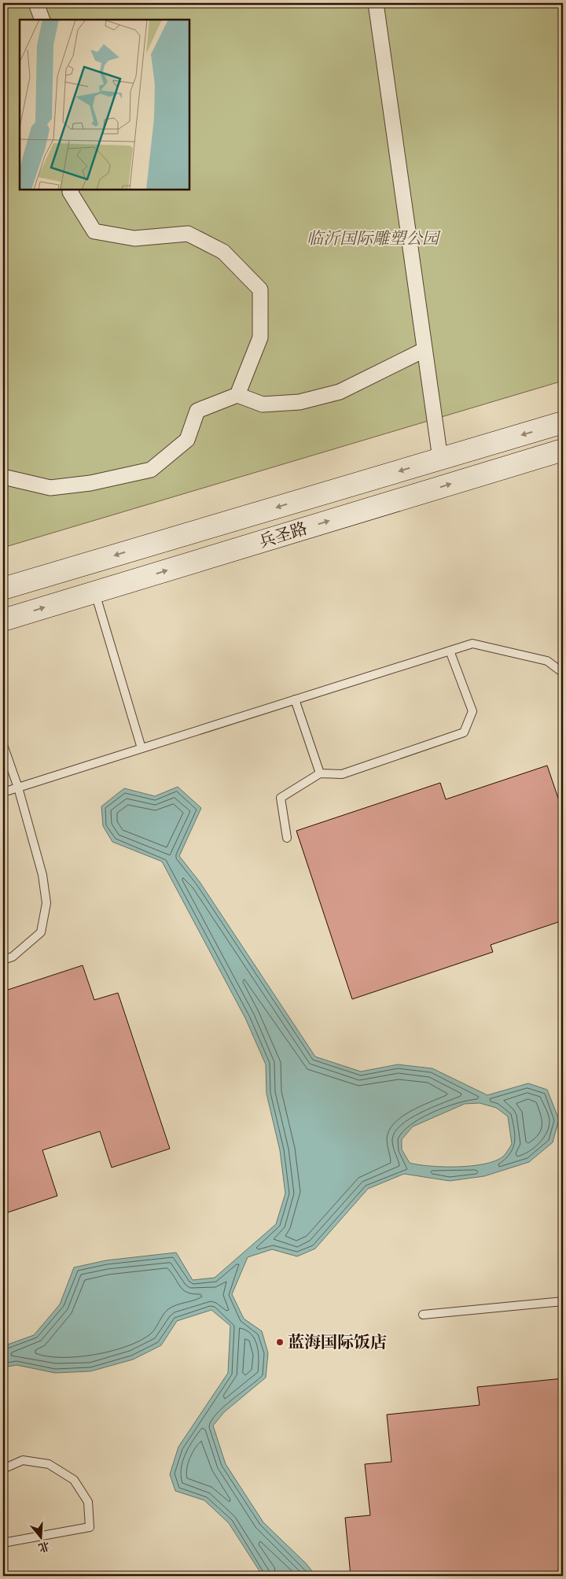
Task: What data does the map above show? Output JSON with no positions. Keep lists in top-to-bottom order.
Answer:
{
  "streets": {
    "main road": ["兵圣路"]
  },
  "parks": ["临沂国际雕塑公园"],
  "places": ["蓝海国际饭店"],
  "north": "bottom"
}
